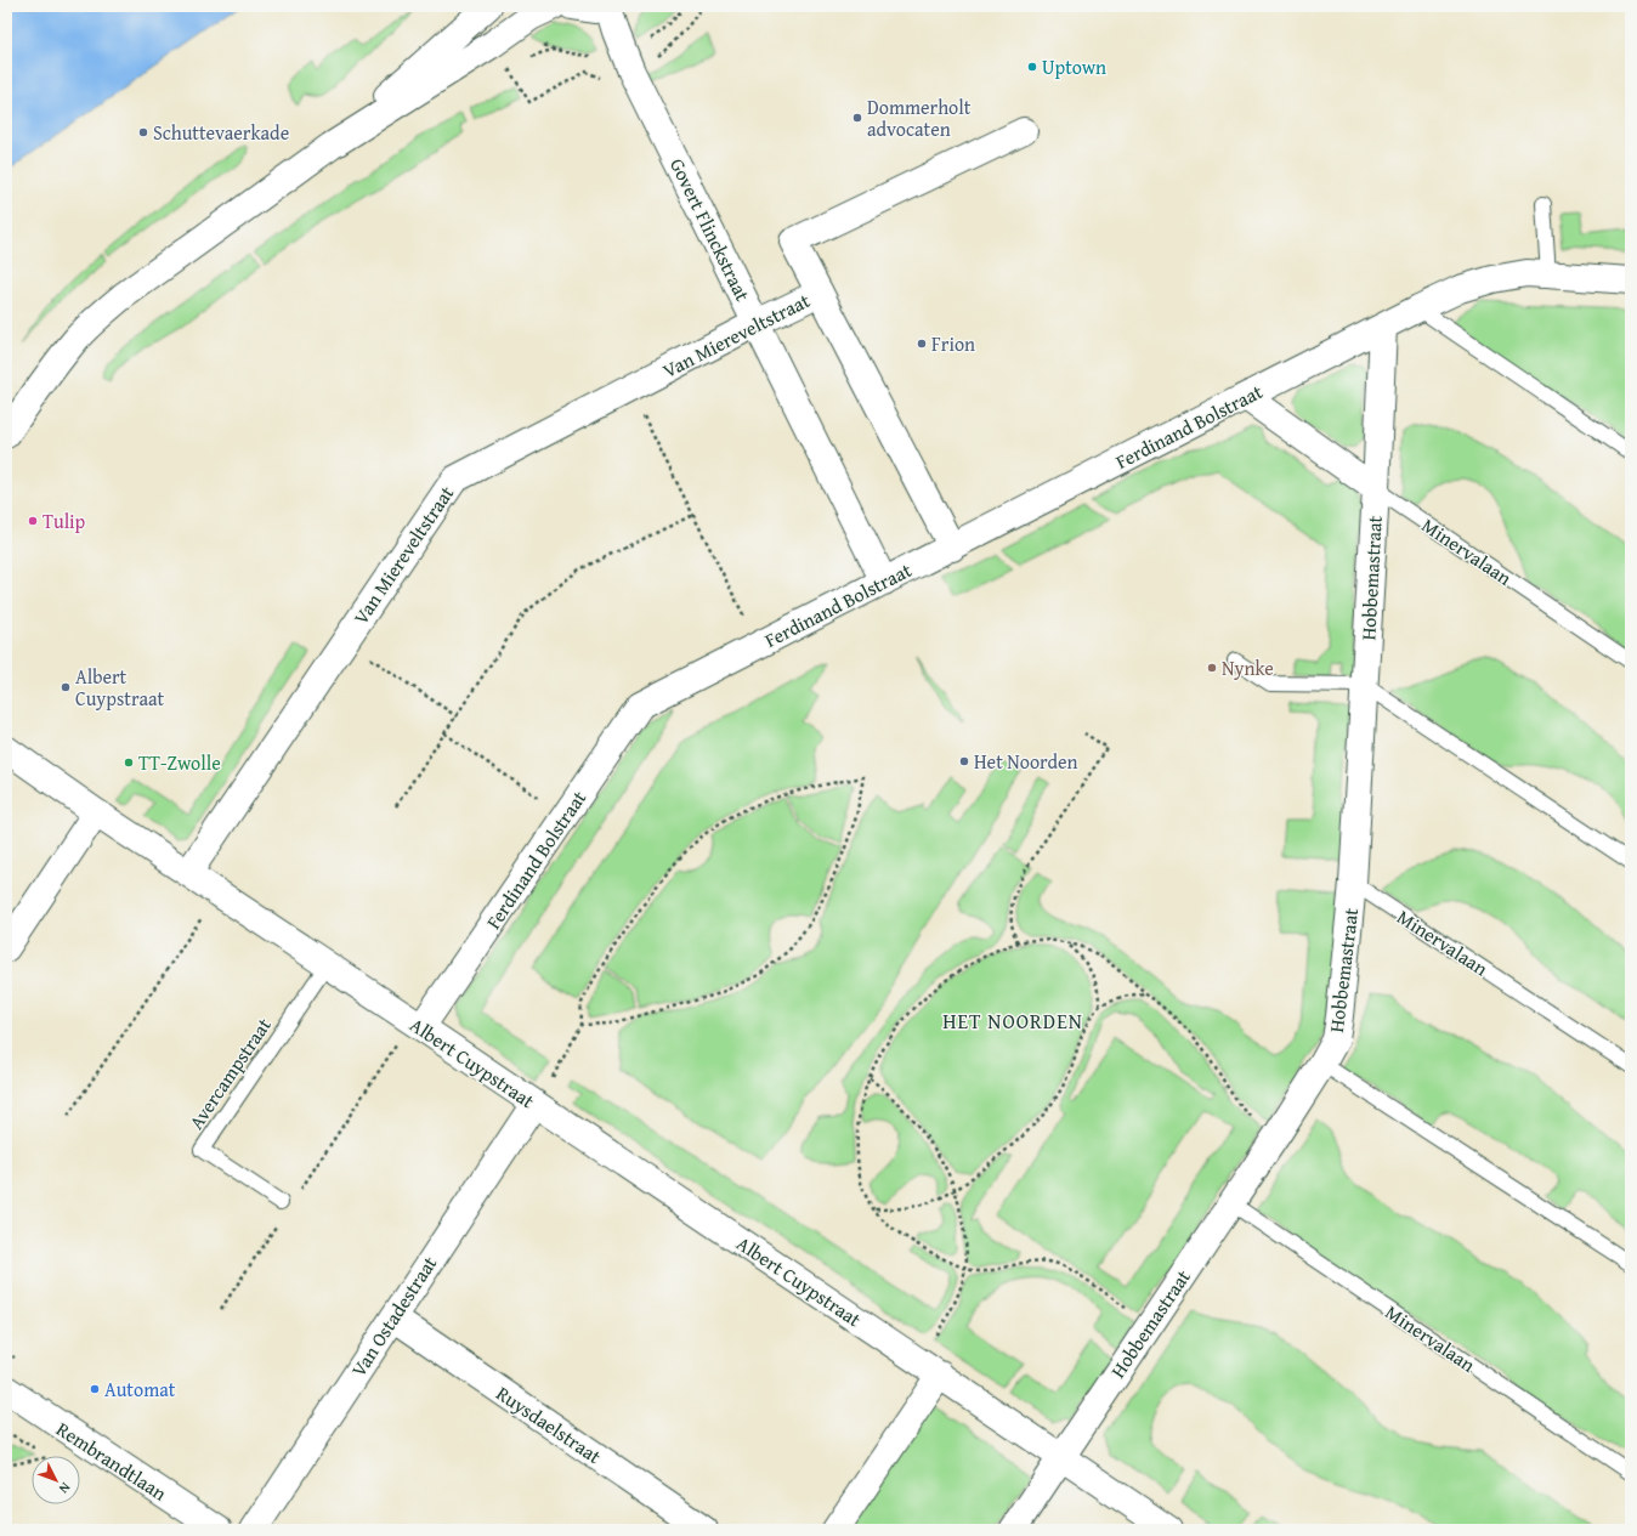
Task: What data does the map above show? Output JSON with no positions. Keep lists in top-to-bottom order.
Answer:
{
  "streets": {
    "street": [
      "Govert Flinckstraat",
      "Van Miereveltstraat",
      "Ferdinand Bolstraat",
      "Hobbemastraat",
      "Albert Cuypstraat",
      "Van Ostadestraat",
      "Ruysdaelstraat",
      "Rembrandtlaan"
    ],
    "lane": ["Minervalaan", "Avercampstraat"]
  },
  "crossings": [
    ["Govert Flinckstraat", "Van Miereveltstraat"],
    ["Govert Flinckstraat", "Ferdinand Bolstraat"],
    ["Van Miereveltstraat", "Albert Cuypstraat"],
    ["Ferdinand Bolstraat", "Hobbemastraat"],
    ["Ferdinand Bolstraat", "Albert Cuypstraat"],
    ["Minervalaan", "Hobbemastraat"],
    ["Albert Cuypstraat", "Avercampstraat"],
    ["Albert Cuypstraat", "Van Ostadestraat"],
    ["Van Ostadestraat", "Ruysdaelstraat"]
  ],
  "districts": ["HET NOORDEN"],
  "places": [
    "Uptown",
    "Dommerholt advocaten",
    "Schuttevaerkade",
    "Frion",
    "Tulip",
    "Nynke",
    "Albert Cuypstraat",
    "Het Noorden",
    "TT-Zwolle",
    "Automat"
  ],
  "north": "bottom right"
}
